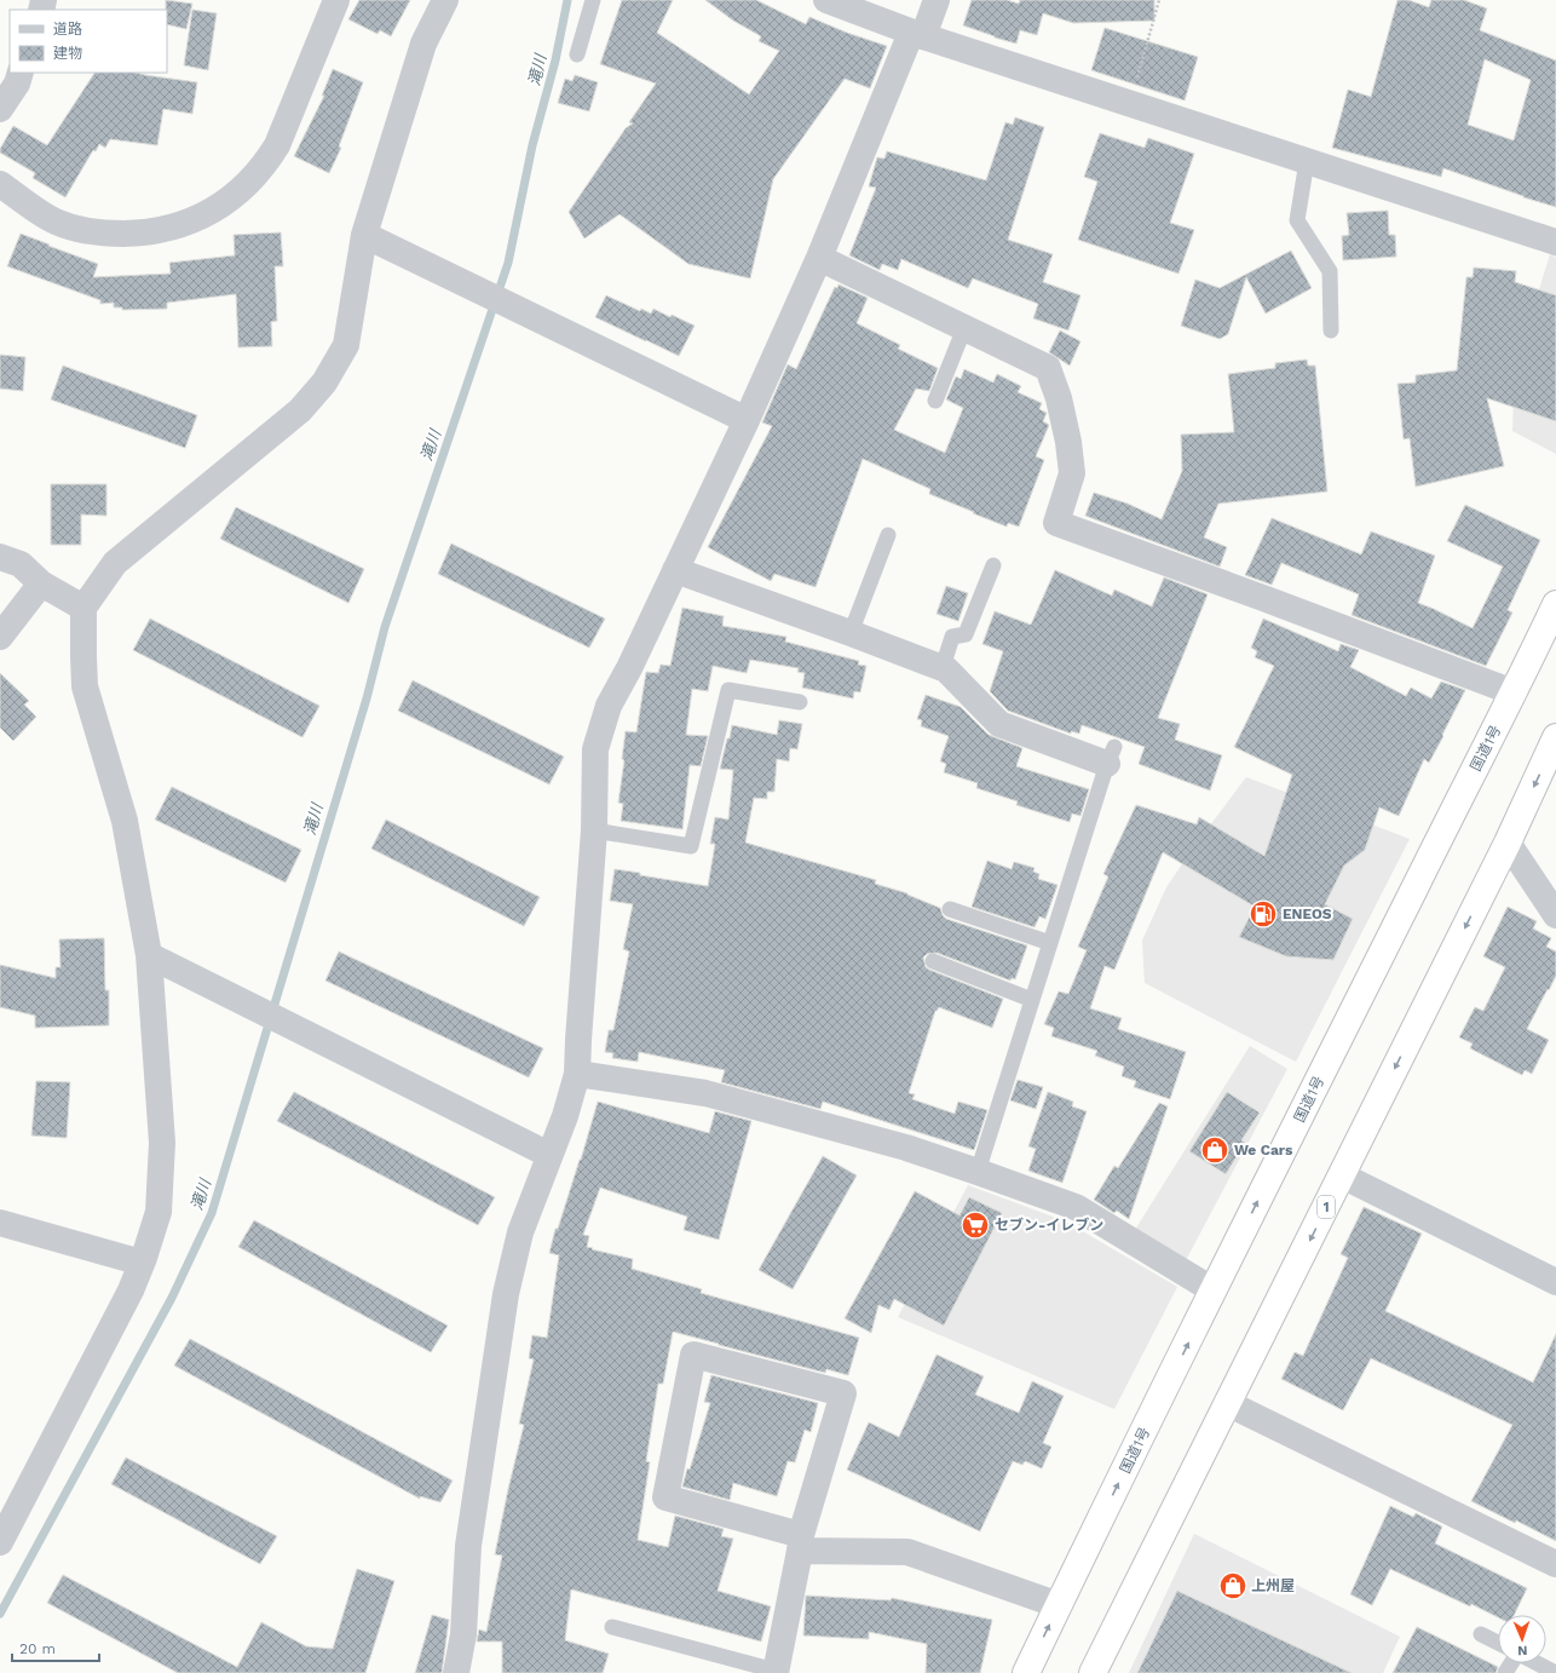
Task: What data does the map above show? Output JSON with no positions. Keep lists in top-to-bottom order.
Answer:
{
  "streets": {
    "highway": ["国道1号", "1"]
  },
  "water": ["滝川"],
  "places": {
    "fuel station": ["ENEOS"],
    "shop": ["We Cars", "上州屋"],
    "supermarket": ["セブン-イレブン"]
  },
  "legend": ["道路", "建物"],
  "scale_bar": "20 m",
  "north": "bottom"
}
